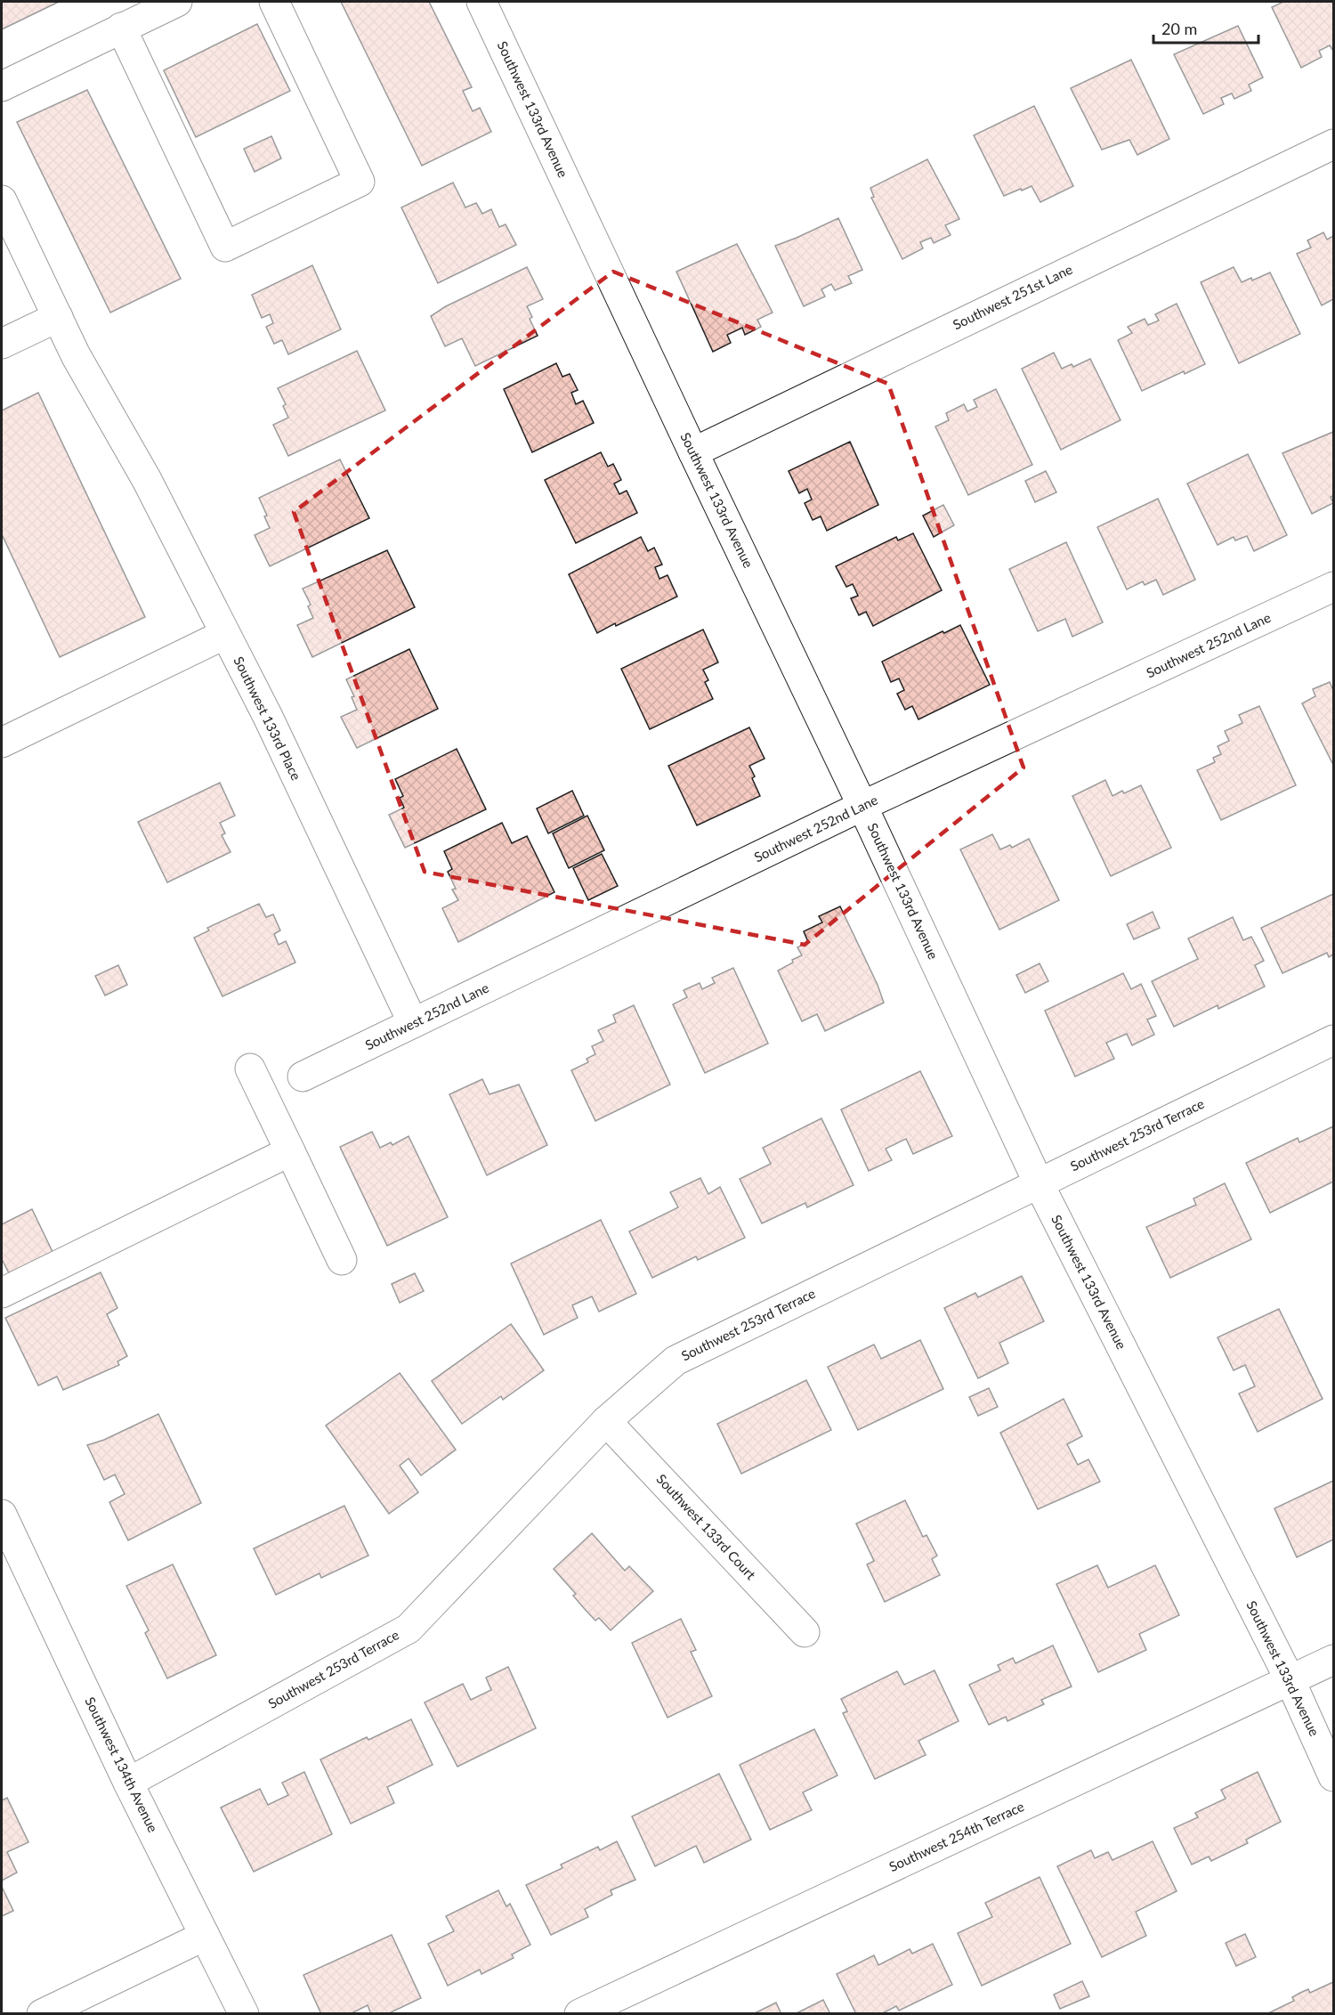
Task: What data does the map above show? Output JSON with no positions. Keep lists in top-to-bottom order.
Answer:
{
  "streets": {
    "street": [
      "Southwest 133rd Avenue",
      "Southwest 251st Lane",
      "Southwest 252nd Lane",
      "Southwest 133rd Place",
      "Southwest 253rd Terrace",
      "Southwest 133rd Court",
      "Southwest 134th Avenue",
      "Southwest 254th Terrace"
    ]
  },
  "crossings": [
    ["Southwest 133rd Avenue", "Southwest 251st Lane"],
    ["Southwest 133rd Avenue", "Southwest 252nd Lane"],
    ["Southwest 133rd Avenue", "Southwest 253rd Terrace"],
    ["Southwest 133rd Avenue", "Southwest 254th Terrace"],
    ["Southwest 252nd Lane", "Southwest 133rd Place"],
    ["Southwest 253rd Terrace", "Southwest 133rd Court"],
    ["Southwest 253rd Terrace", "Southwest 134th Avenue"]
  ],
  "scale_bar": "20 m"
}
